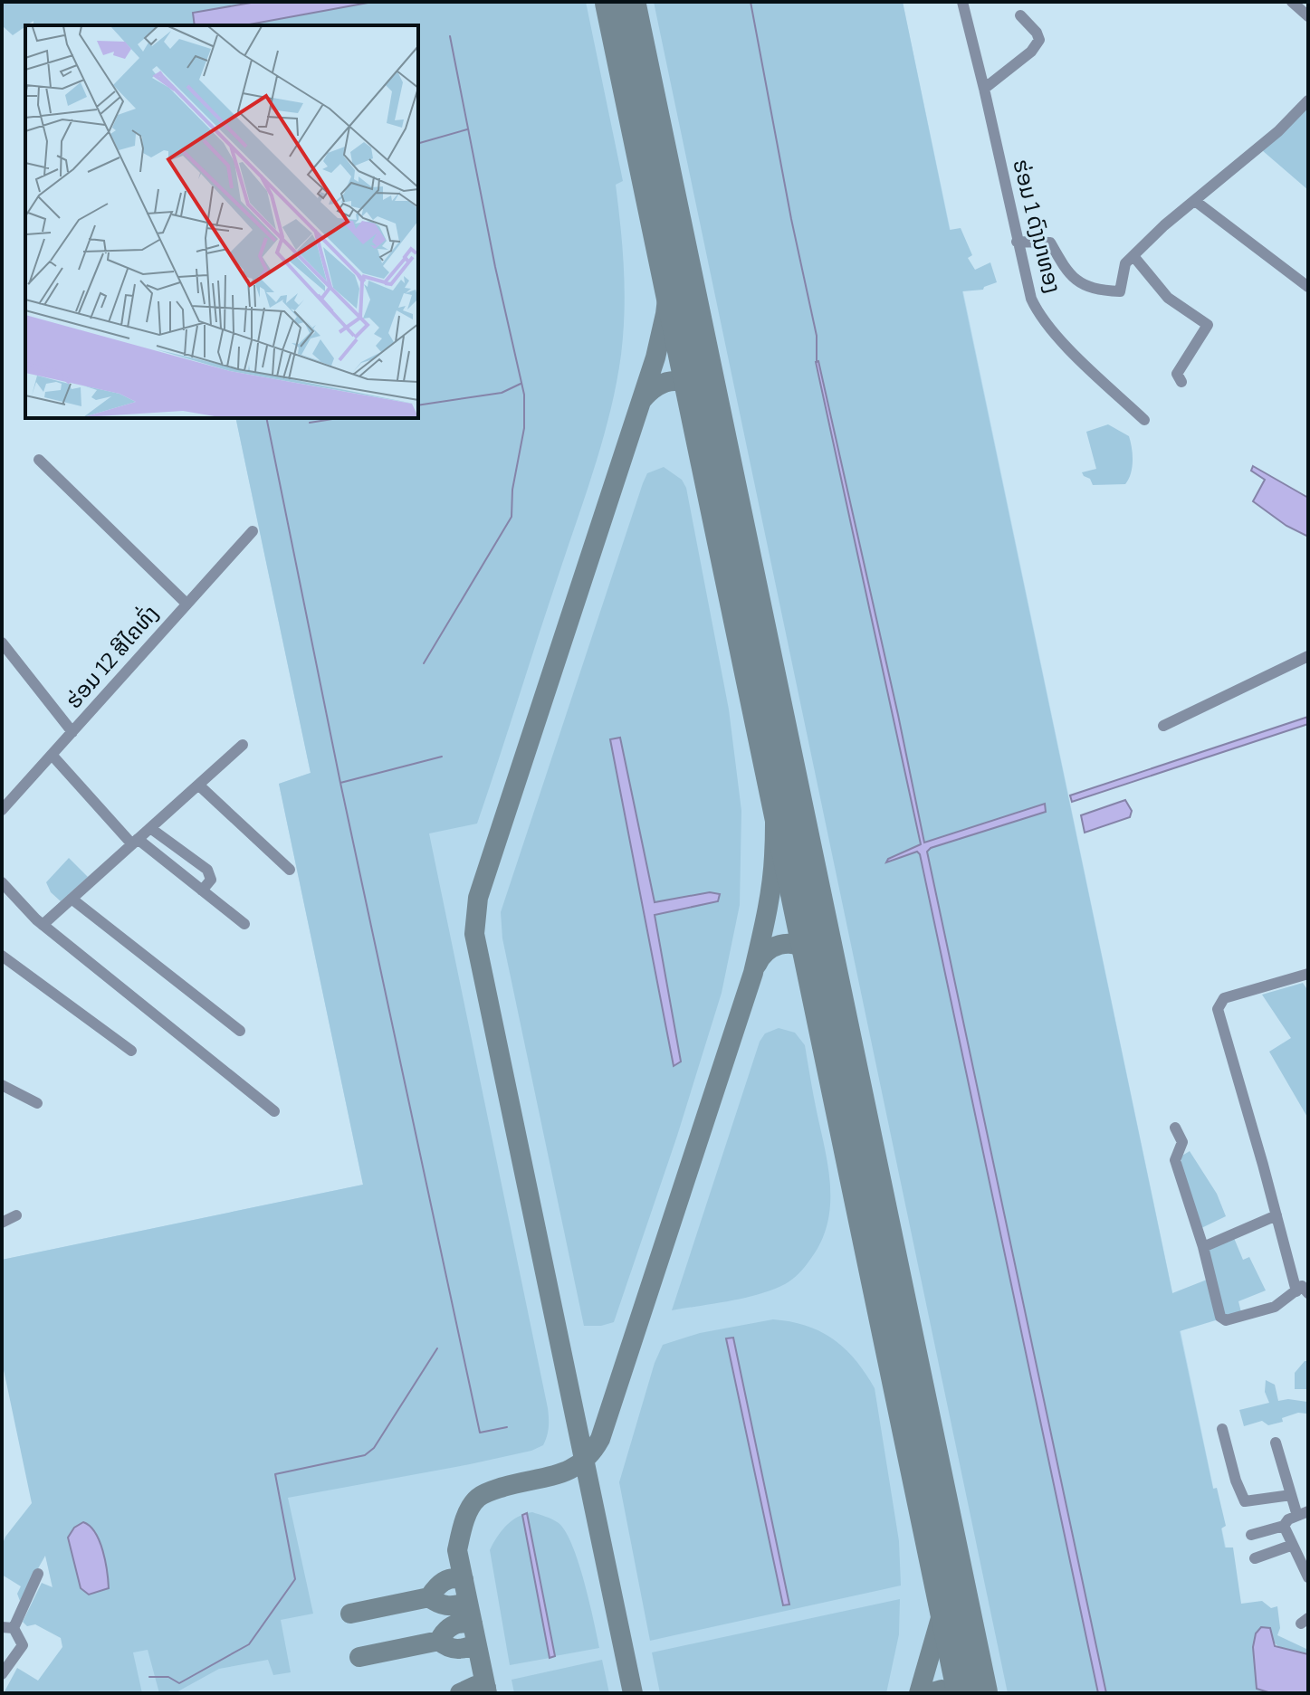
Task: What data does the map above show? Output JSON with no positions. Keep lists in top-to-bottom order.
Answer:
{
  "streets": {
    "street": ["ຮ່ອມ 1 ດົງນາທອງ", "ຮ່ອມ 12 ສີໄຄທົ່ງ"]
  }
}
